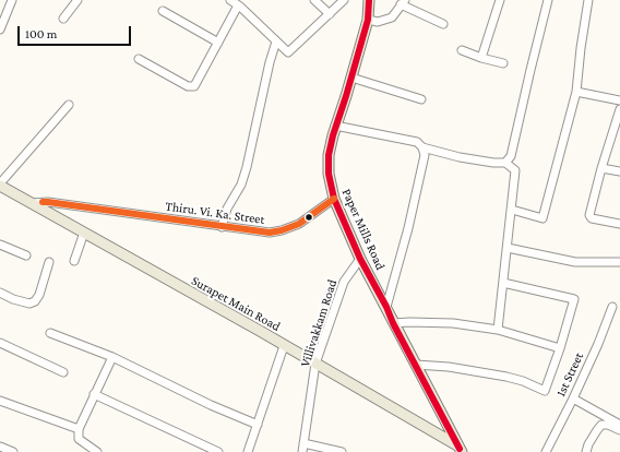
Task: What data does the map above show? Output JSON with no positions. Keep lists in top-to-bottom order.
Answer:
{
  "streets": {
    "main road": ["Paper Mills Road", "Surapet Main Road"],
    "street": ["Thiru. Vi. Ka. Street", "Villivakkam Road", "1st Street"]
  },
  "crossings": [
    ["Thiru. Vi. Ka. Street", "Paper Mills Road"],
    ["Thiru. Vi. Ka. Street", "Surapet Main Road"],
    ["Paper Mills Road", "Surapet Main Road"],
    ["Paper Mills Road", "Villivakkam Road"],
    ["Surapet Main Road", "Villivakkam Road"]
  ],
  "scale_bar": "100 m"
}
